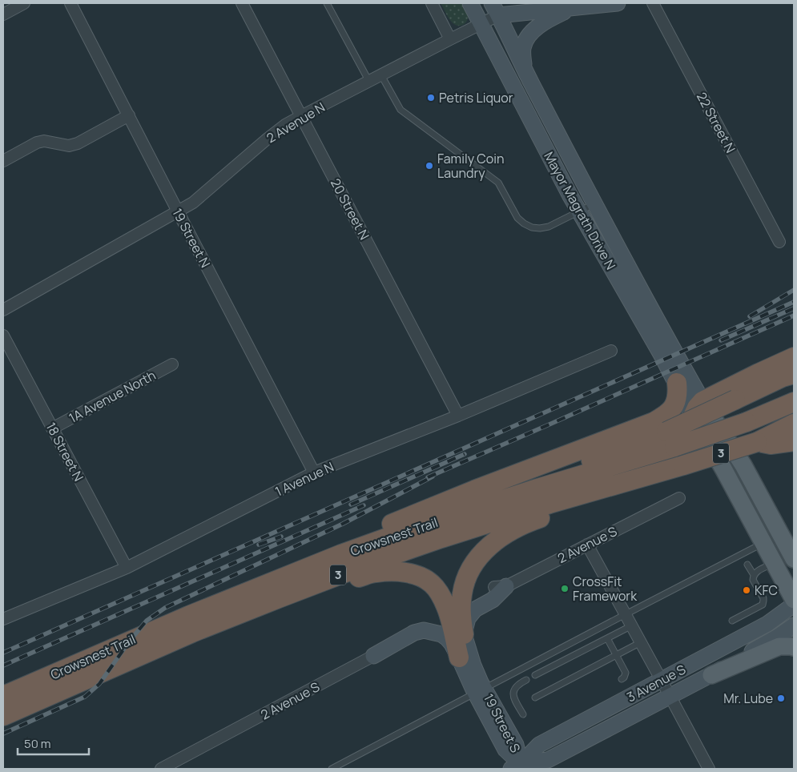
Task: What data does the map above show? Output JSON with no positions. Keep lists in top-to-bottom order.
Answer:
{
  "streets": {
    "highway": ["3", "Crowsnest Trail"],
    "main road": [
      "2 Avenue N",
      "Mayor Magrath Drive N",
      "3 Avenue S",
      "19 Street S"
    ],
    "street": [
      "22 Street N",
      "20 Street N",
      "19 Street N",
      "1A Avenue North",
      "18 Street N",
      "1 Avenue N",
      "2 Avenue S"
    ]
  },
  "crossings": [
    ["2 Avenue N", "20 Street N"],
    ["2 Avenue N", "Mayor Magrath Drive N"],
    ["2 Avenue N", "19 Street N"],
    ["20 Street N", "1 Avenue N"],
    ["19 Street N", "1 Avenue N"],
    ["1A Avenue North", "18 Street N"],
    ["18 Street N", "1 Avenue N"],
    ["3", "Crowsnest Trail"],
    ["2 Avenue S", "19 Street S"],
    ["3 Avenue S", "19 Street S"]
  ],
  "places": [
    "Petris Liquor",
    "Family Coin Laundry",
    "CrossFit Framework",
    "KFC",
    "Mr. Lube"
  ],
  "scale_bar": "50 m"
}
